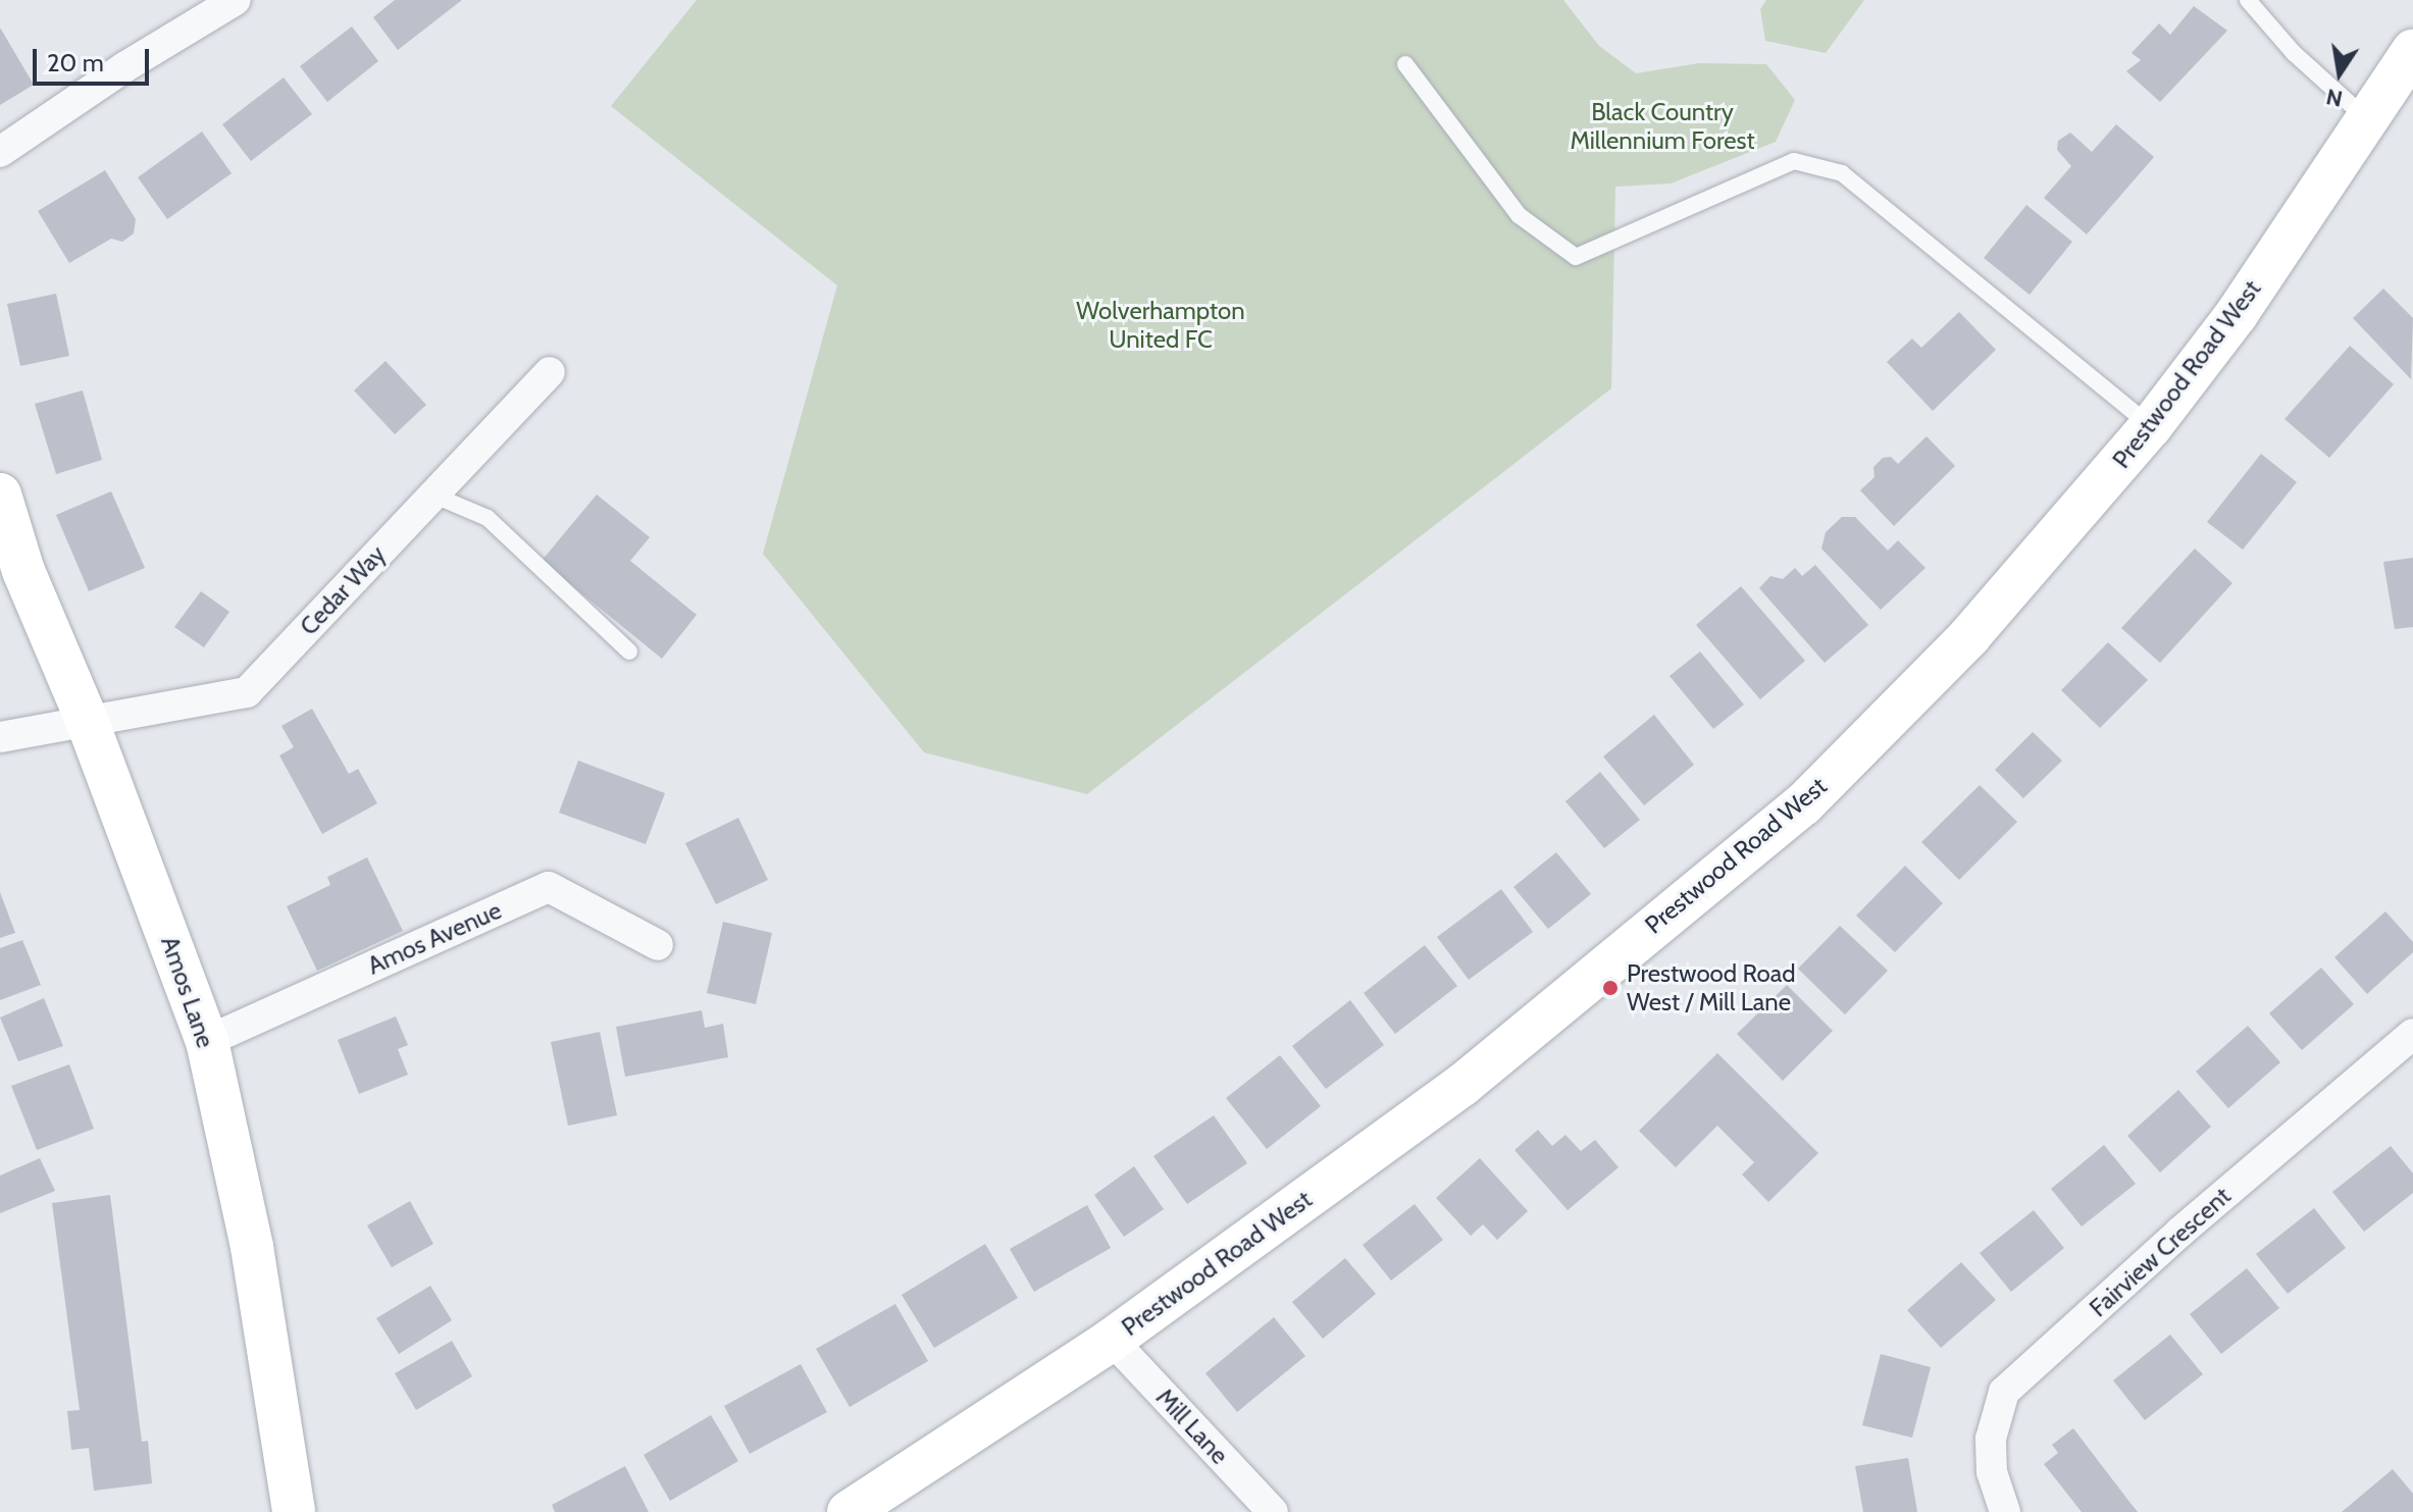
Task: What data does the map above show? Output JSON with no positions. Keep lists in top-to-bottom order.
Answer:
{
  "streets": {
    "street": [
      "Prestwood Road West",
      "Cedar Way",
      "Amos Avenue",
      "Amos Lane",
      "Fairview Crescent",
      "Mill Lane"
    ]
  },
  "crossings": [
    ["Prestwood Road West", "Mill Lane"],
    ["Cedar Way", "Amos Lane"],
    ["Amos Avenue", "Amos Lane"]
  ],
  "parks": ["Black Country Millennium Forest", "Wolverhampton United FC"],
  "places": ["Prestwood Road West / Mill Lane"],
  "scale_bar": "20 m",
  "north": "bottom"
}
